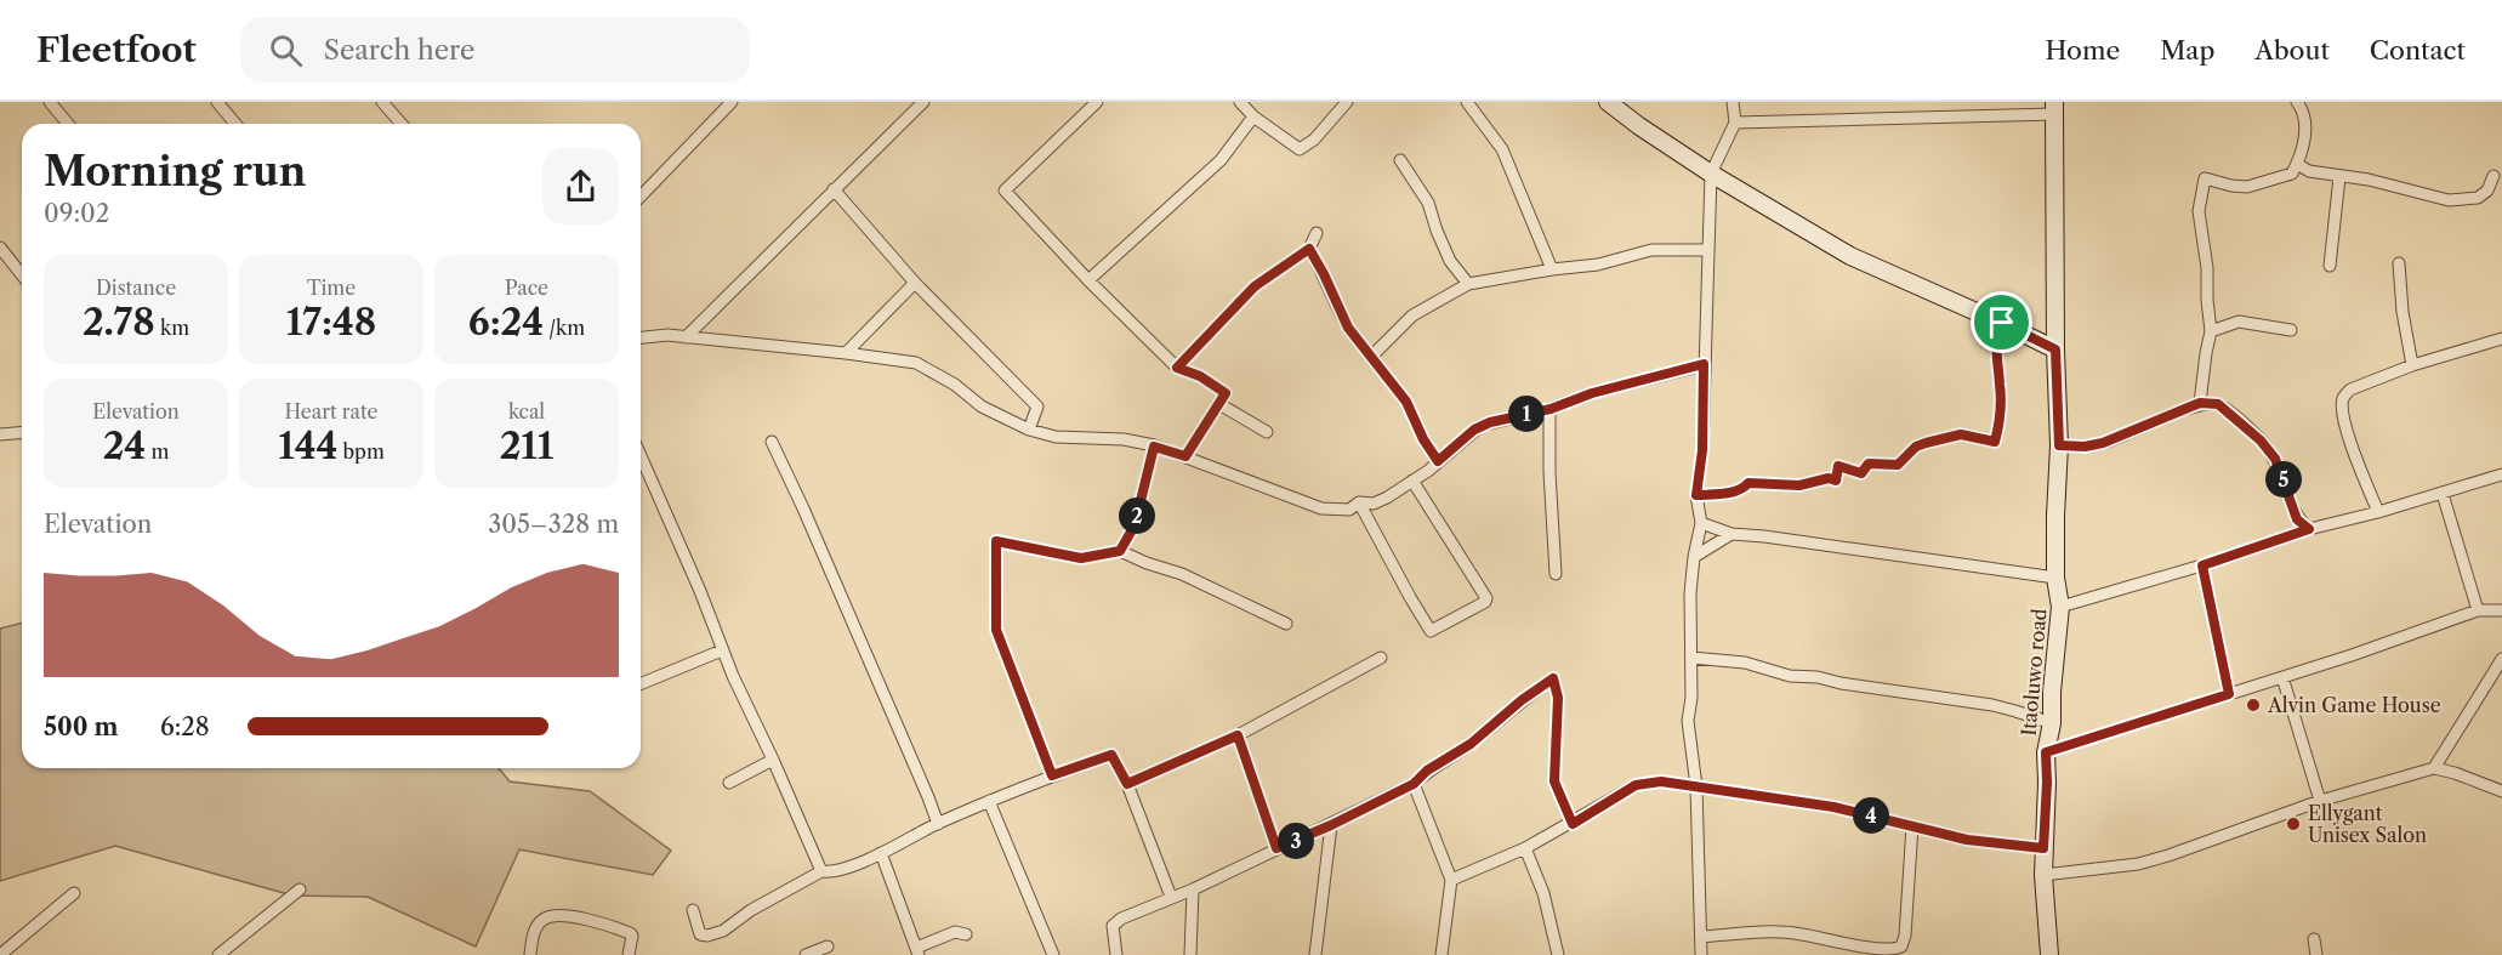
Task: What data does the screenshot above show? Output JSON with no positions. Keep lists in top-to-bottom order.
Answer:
{
  "streets": {
    "street": ["Itaoluwo road"]
  },
  "places": ["Alvin Game House", "Ellygant Unisex Salon"],
  "page": {
    "header": "Fleetfoot",
    "search": "Search here",
    "nav": [
      "Home",
      "Map",
      "About",
      "Contact"
    ],
    "heading": ["Morning run", "09:02"],
    "stats": [
      ["Distance", "2.78 km"],
      ["Time", "17:48"],
      ["Pace", "6:24 /km"],
      ["Elevation", "24 m"],
      ["Heart rate", "144 bpm"],
      ["kcal", "211"]
    ],
    "pins": [
      "1",
      "5",
      "2",
      "4",
      "3"
    ],
    "chart": ["Elevation", "305–328 m"],
    "list": [
      {
        "name": "500 m",
        "note": "6:28"
      }
    ]
  }
}
